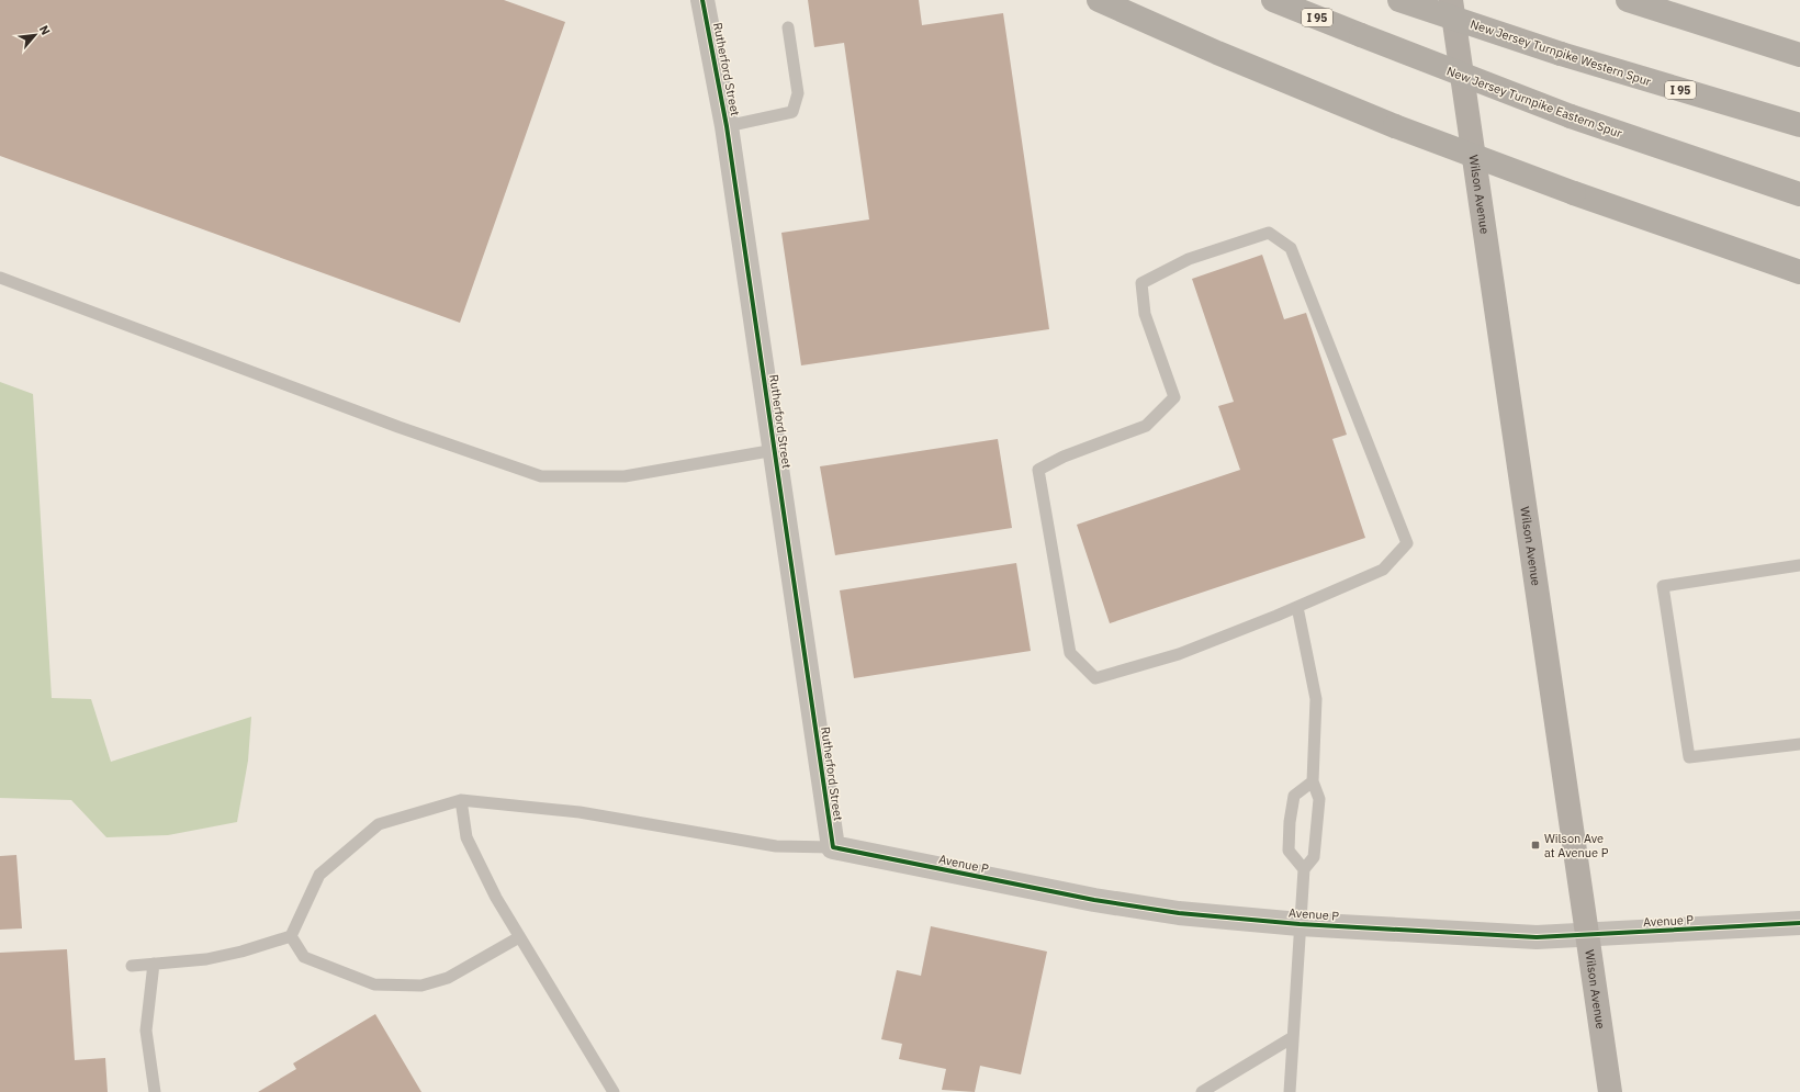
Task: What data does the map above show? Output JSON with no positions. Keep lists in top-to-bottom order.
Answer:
{
  "streets": {
    "highway": ["I 95", "New Jersey Turnpike Western Spur", "New Jersey Turnpike Eastern Spur"],
    "main road": ["Wilson Avenue"],
    "street": ["Rutherford Street", "Avenue P"]
  },
  "crossings": [
    ["Rutherford Street", "Avenue P"],
    ["Wilson Avenue", "Avenue P"]
  ],
  "places": {
    "transit": ["Wilson Ave at Avenue P"]
  },
  "north": "top right"
}
